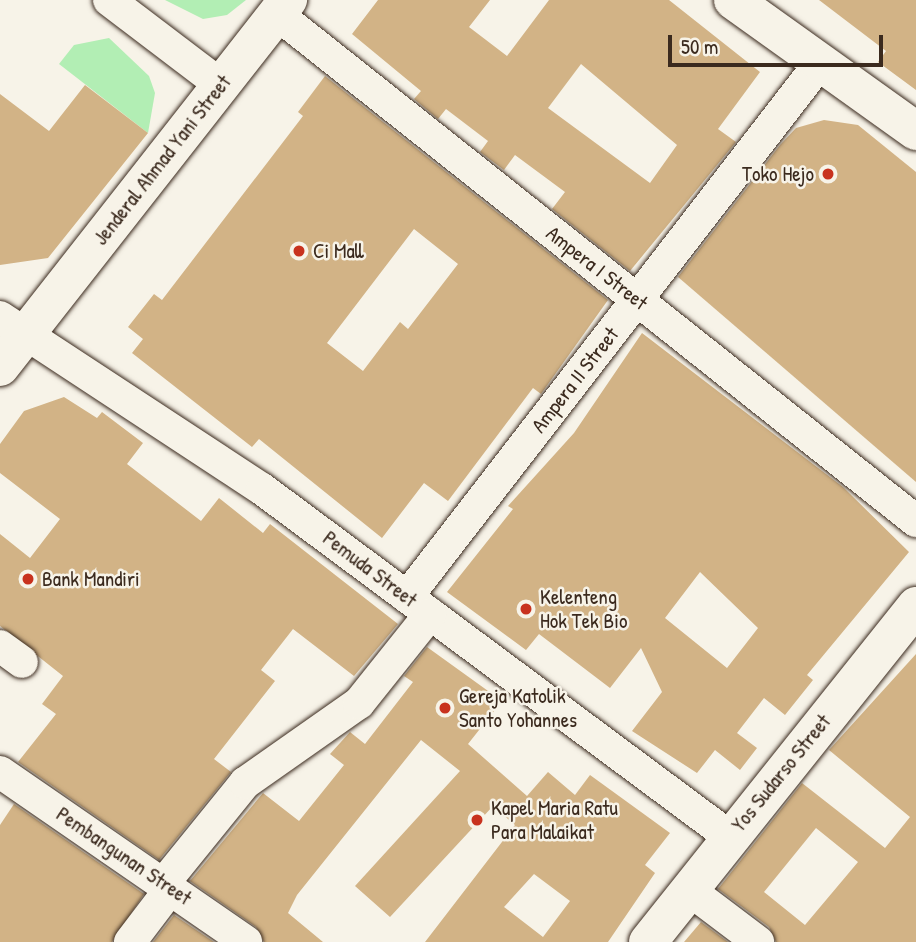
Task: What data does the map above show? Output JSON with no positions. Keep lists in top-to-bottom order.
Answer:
{
  "streets": {
    "main road": ["Jenderal Ahmad Yani Street", "Yos Sudarso Street"],
    "street": [
      "Ampera I Street",
      "Ampera II Street",
      "Pemuda Street",
      "Pembangunan Street"
    ]
  },
  "crossings": [
    ["Jenderal Ahmad Yani Street", "Ampera I Street"],
    ["Jenderal Ahmad Yani Street", "Pemuda Street"],
    ["Ampera I Street", "Ampera II Street"],
    ["Ampera II Street", "Pemuda Street"],
    ["Ampera II Street", "Pembangunan Street"],
    ["Pemuda Street", "Yos Sudarso Street"]
  ],
  "places": [
    "Toko Hejo",
    "Ci Mall",
    "Bank Mandiri",
    "Kelenteng Hok Tek Bio",
    "Gereja Katolik Santo Yohannes",
    "Kapel Maria Ratu Para Malaikat"
  ],
  "scale_bar": "50 m"
}
